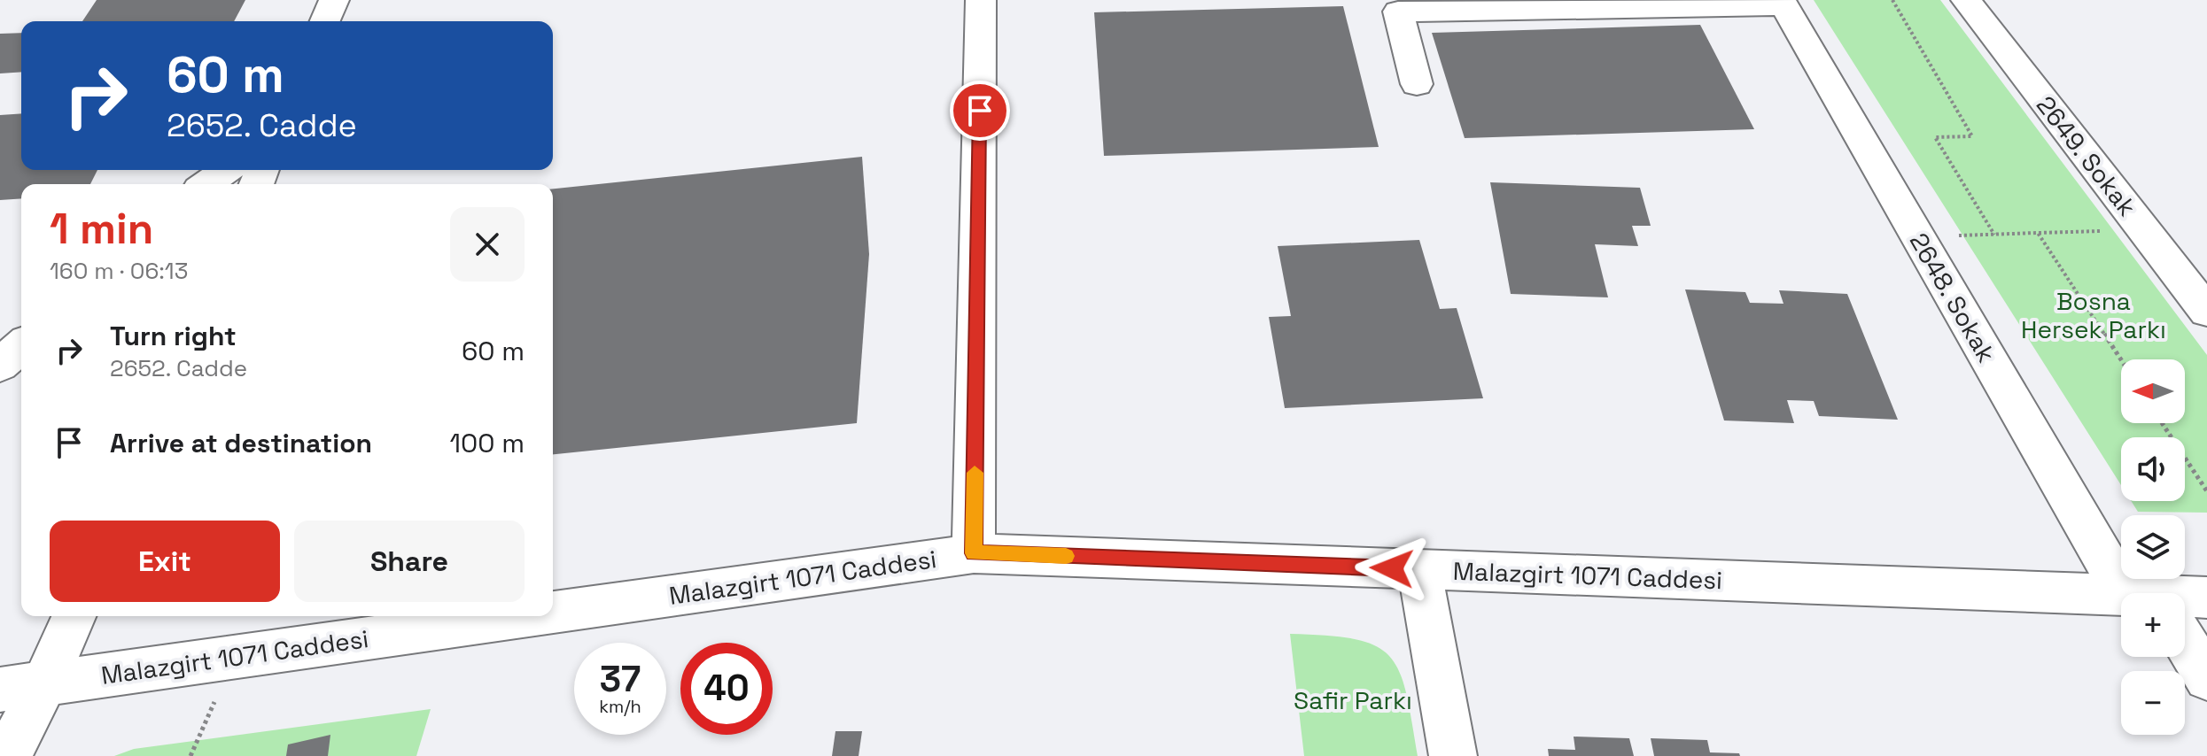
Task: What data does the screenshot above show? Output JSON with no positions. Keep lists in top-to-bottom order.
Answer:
{
  "streets": {
    "street": ["2649. Sokak", "2648. Sokak", "Malazgirt 1071 Caddesi"]
  },
  "parks": ["Bosna Hersek Parkı", "Safir Parkı"],
  "north": "left",
  "page": {
    "turn": ["60 m", "2652. Cadde"],
    "heading": ["1 min", "160 m · 06:13"],
    "list": [
      {
        "name": "Turn right",
        "note": "2652. Cadde",
        "value": "60 m"
      },
      {
        "name": "Arrive at destination",
        "value": "100 m"
      }
    ],
    "map_buttons": ["+", "−"],
    "buttons": ["Exit", "Share"],
    "speed": "37 km/h",
    "limit": "40"
  }
}
